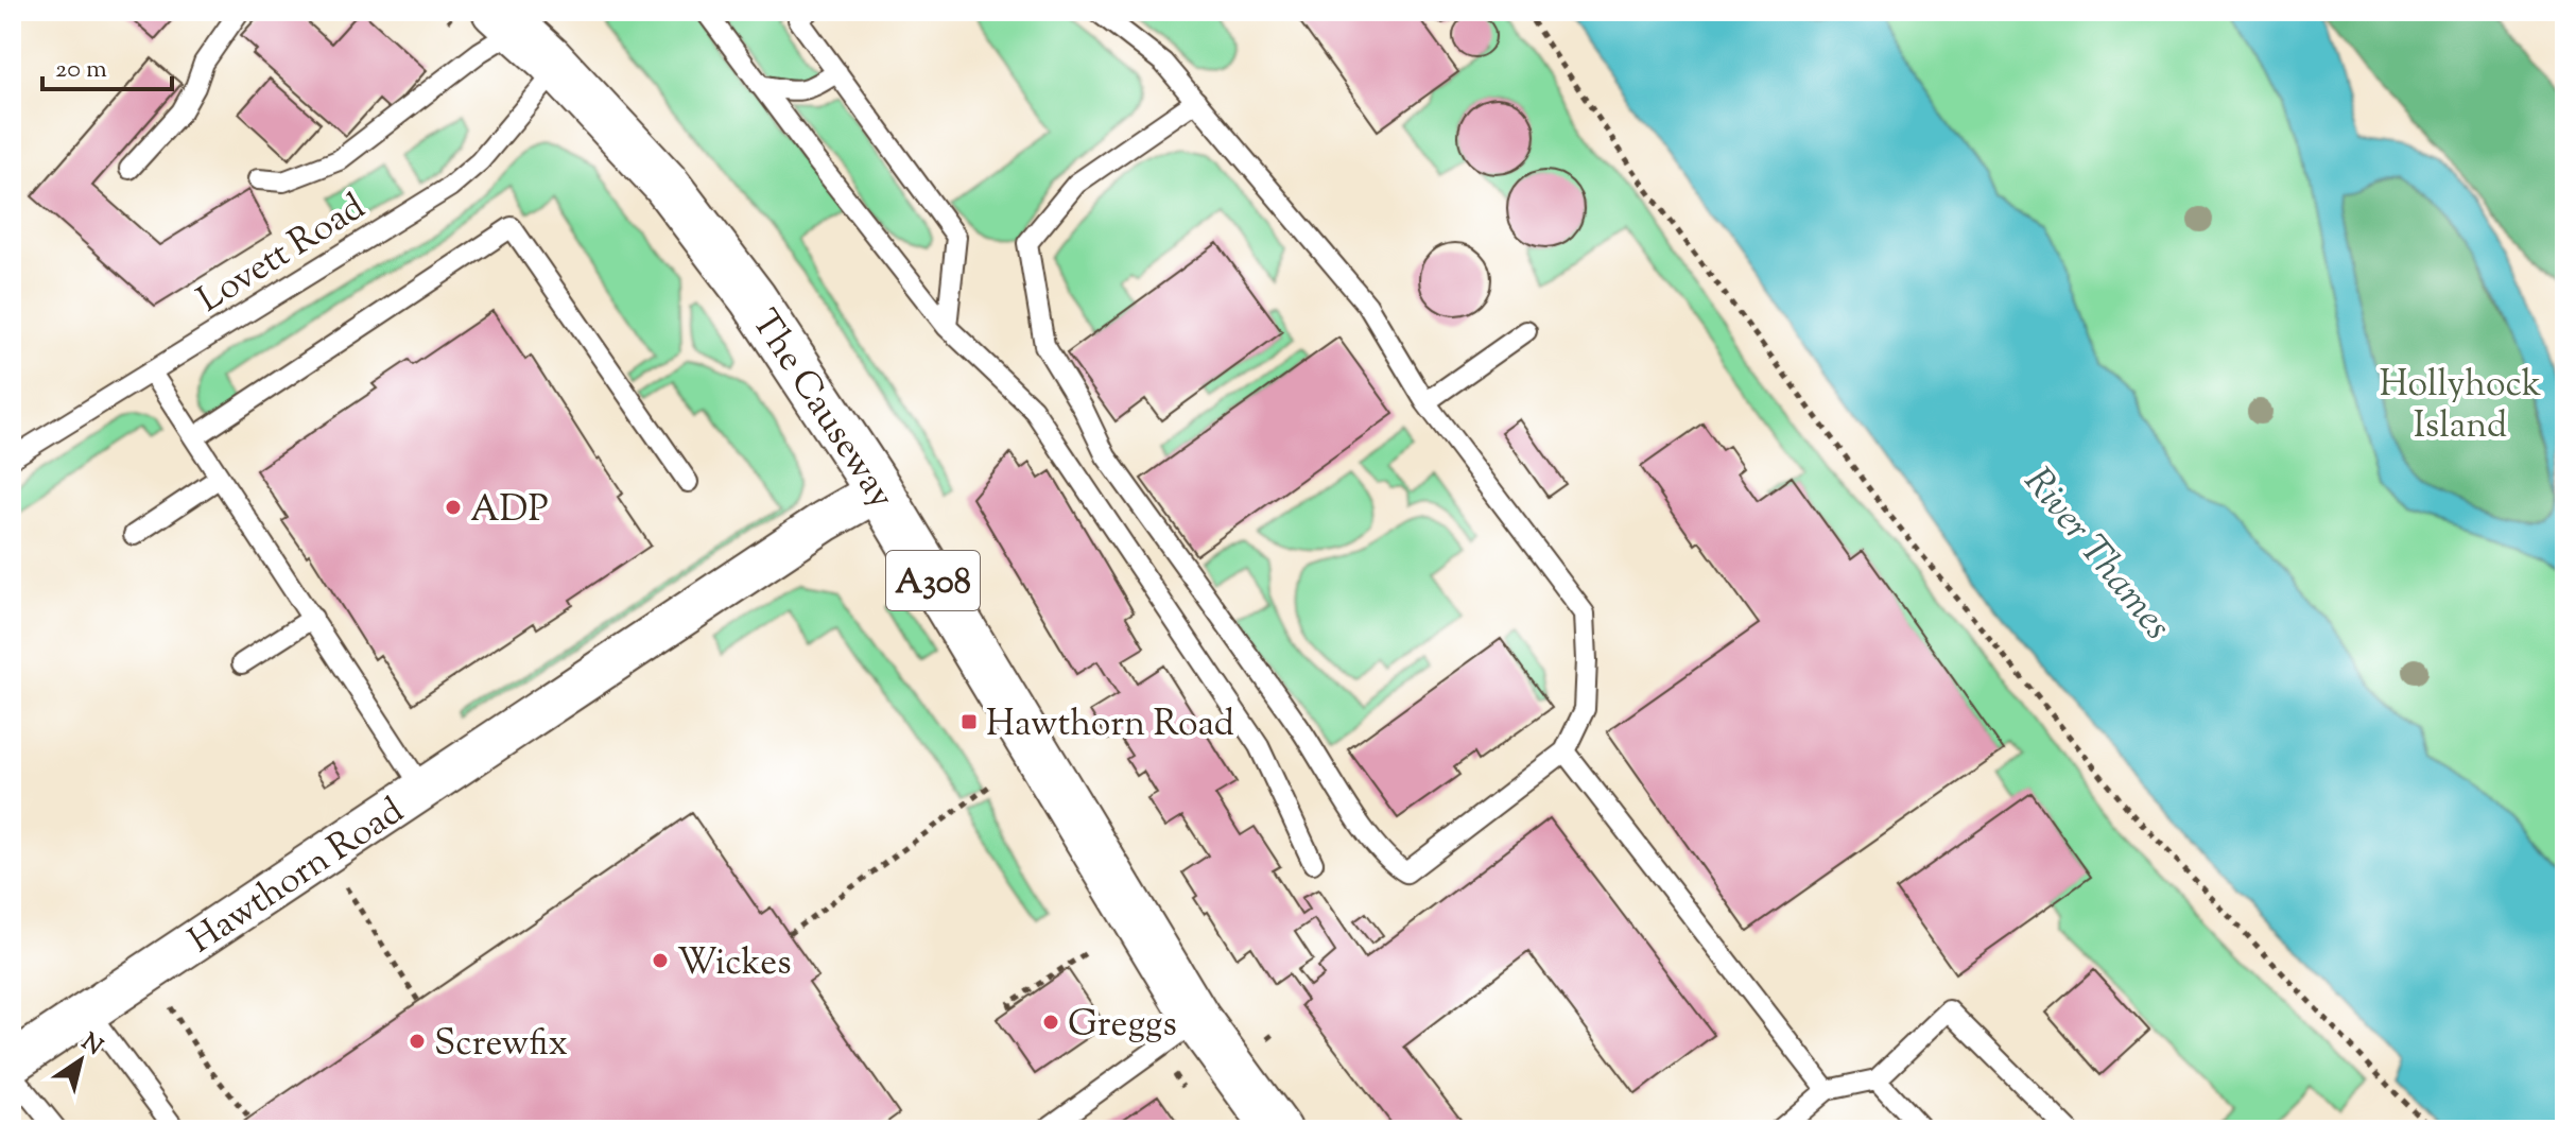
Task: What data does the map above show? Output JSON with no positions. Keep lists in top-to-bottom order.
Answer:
{
  "streets": {
    "main road": ["The Causeway", "A308"],
    "street": ["Hawthorn Road"],
    "lane": ["Lovett Road"]
  },
  "crossings": [
    ["Lovett Road", "The Causeway"],
    ["The Causeway", "Hawthorn Road"]
  ],
  "water": ["River Thames"],
  "parks": ["Hollyhock Island"],
  "places": {
    "other": [
      "ADP",
      "Wickes",
      "Greggs",
      "Screwfix"
    ],
    "transit": ["Hawthorn Road"]
  },
  "scale_bar": "20 m",
  "north": "top right"
}
